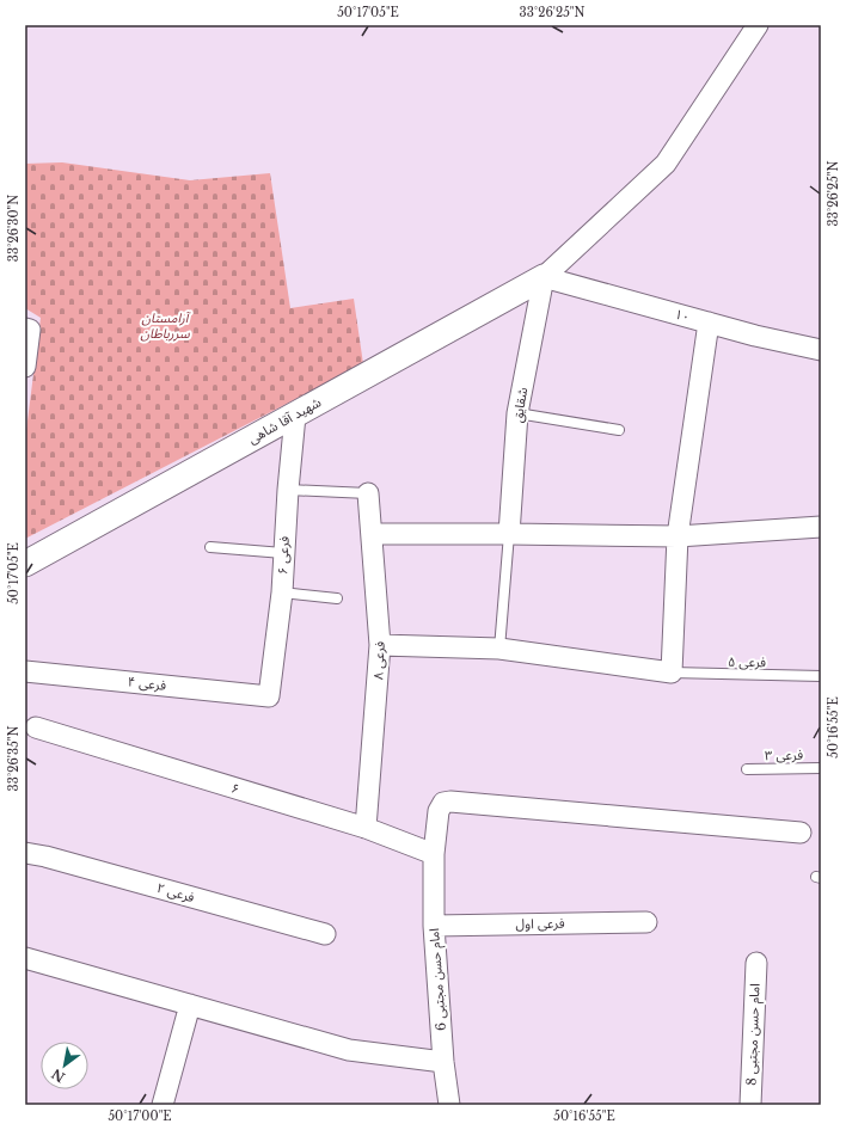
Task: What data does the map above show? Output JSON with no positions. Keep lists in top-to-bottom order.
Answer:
{
  "streets": {
    "street": [
      "۱۰",
      "شقایق",
      "شهید آقا شاهی",
      "فرعی ۶",
      "فرعی ۸",
      "فرعی ۴",
      "۶",
      "فرعی ۲",
      "فرعی اول",
      "امام حسن مجتبی 6",
      "امام حسن مجتبی 8"
    ],
    "lane": ["فرعی ۵", "فرعی ۳"]
  },
  "crossings": [
    ["۱۰", "شقایق"],
    ["۱۰", "شهید آقا شاهی"],
    ["شقایق", "شهید آقا شاهی"],
    ["شهید آقا شاهی", "فرعی ۶"],
    ["فرعی ۶", "فرعی ۴"],
    ["فرعی ۸", "۶"],
    ["۶", "امام حسن مجتبی 6"],
    ["فرعی اول", "امام حسن مجتبی 6"]
  ],
  "parks": ["آرامستان سررباطان"],
  "north": "bottom left",
  "coordinates": [
    "50°17'05\"E",
    "33°26'25\"N",
    "33°26'30\"N",
    "50°16'55\"E",
    "33°26'35\"N",
    "50°17'00\"E"
  ]
}
